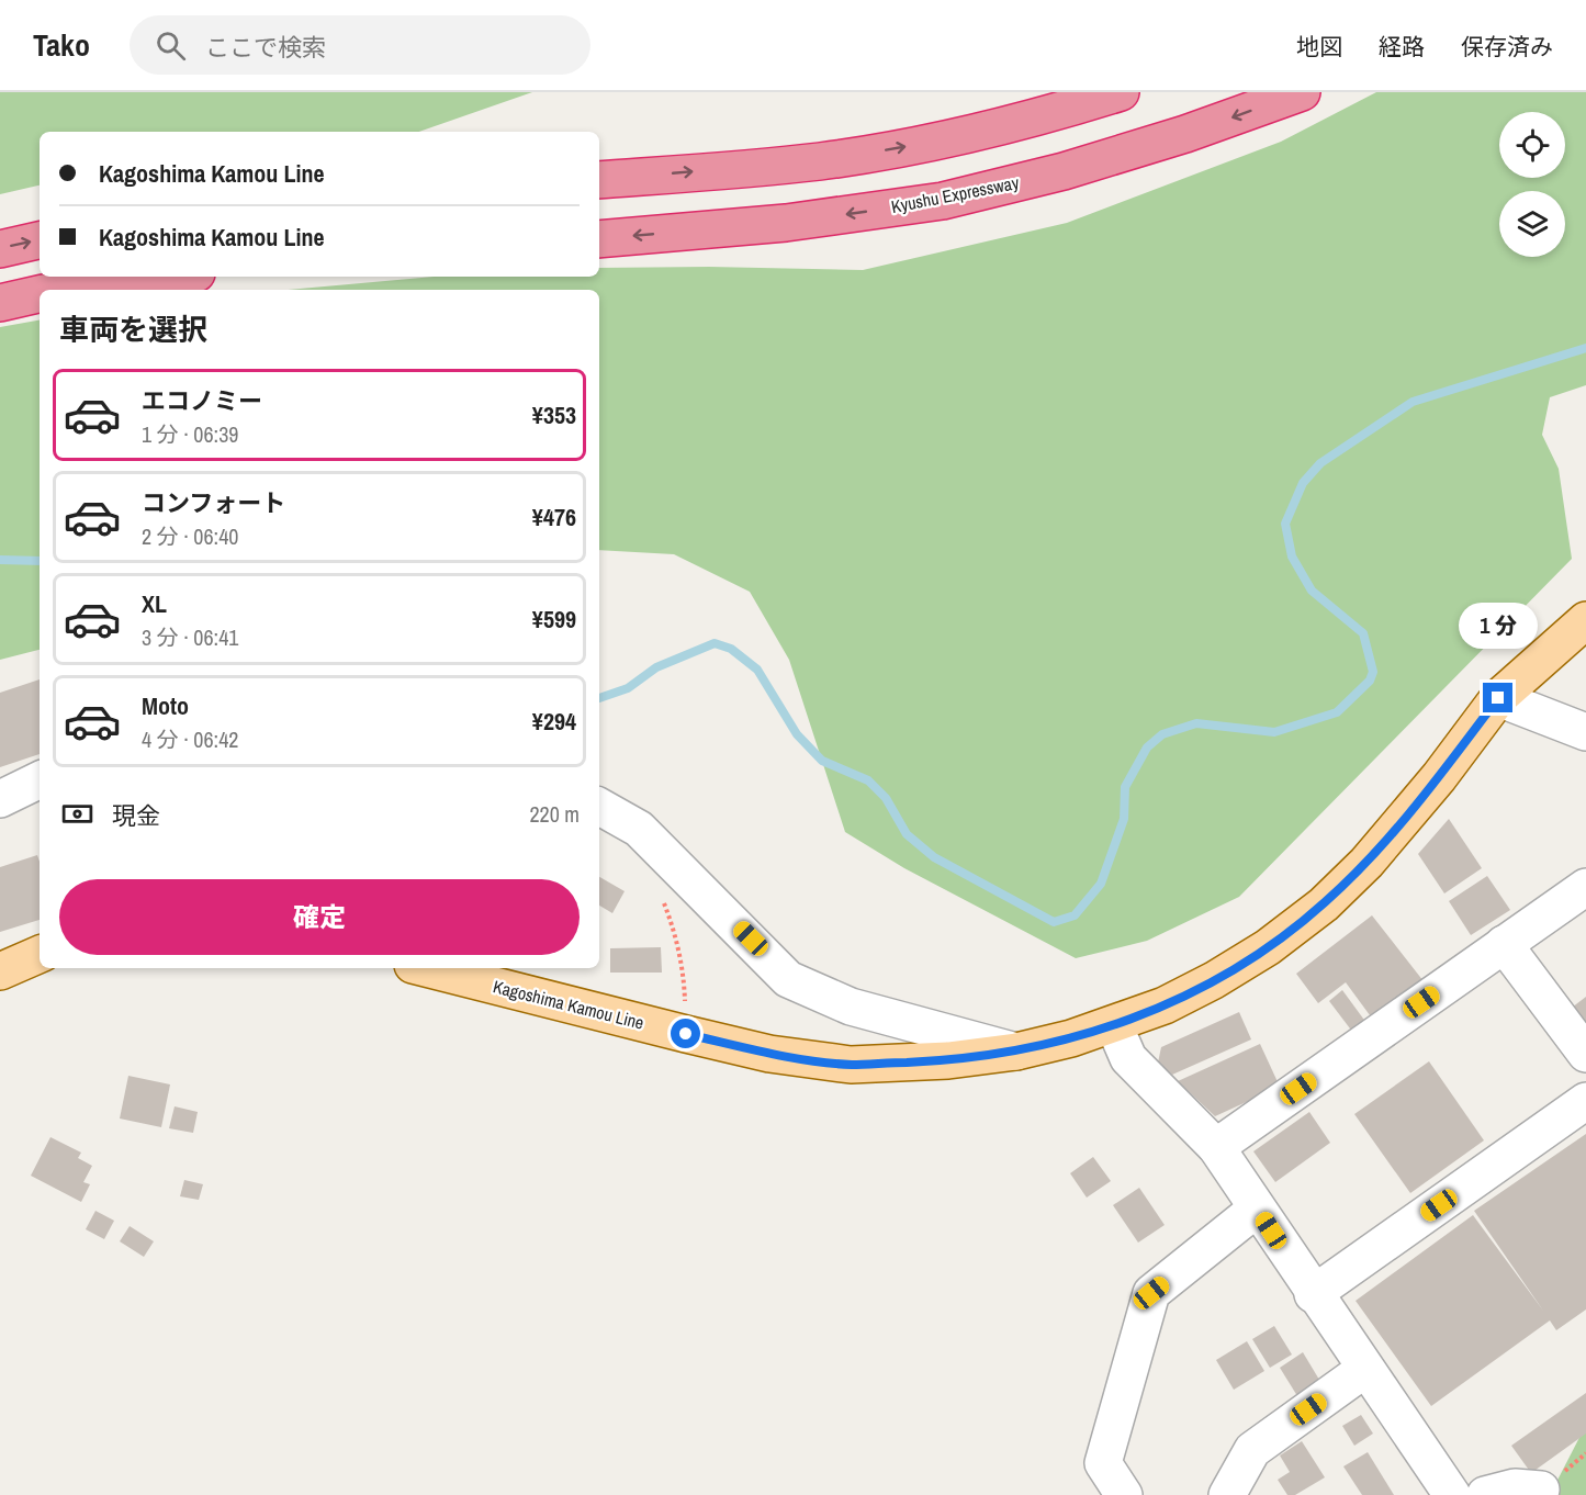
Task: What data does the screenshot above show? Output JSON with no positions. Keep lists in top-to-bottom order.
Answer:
{
  "streets": {
    "highway": ["Kyushu Expressway"],
    "main road": ["Kagoshima Kamou Line"]
  },
  "page": {
    "header": "Tako",
    "search": "ここで検索",
    "nav": ["地図", "経路", "保存済み"],
    "banner": ["Kagoshima Kamou Line", "Kagoshima Kamou Line"],
    "heading": "車両を選択",
    "list": [
      {
        "name": "エコノミー",
        "note": "1 分 · 06:39",
        "value": "¥353"
      },
      {
        "name": "コンフォート",
        "note": "2 分 · 06:40",
        "value": "¥476"
      },
      {
        "name": "XL",
        "note": "3 分 · 06:41",
        "value": "¥599"
      },
      {
        "name": "Moto",
        "note": "4 分 · 06:42",
        "value": "¥294"
      }
    ],
    "bubble": "1 分",
    "pay": ["現金", "220 m"],
    "buttons": "確定"
  }
}
